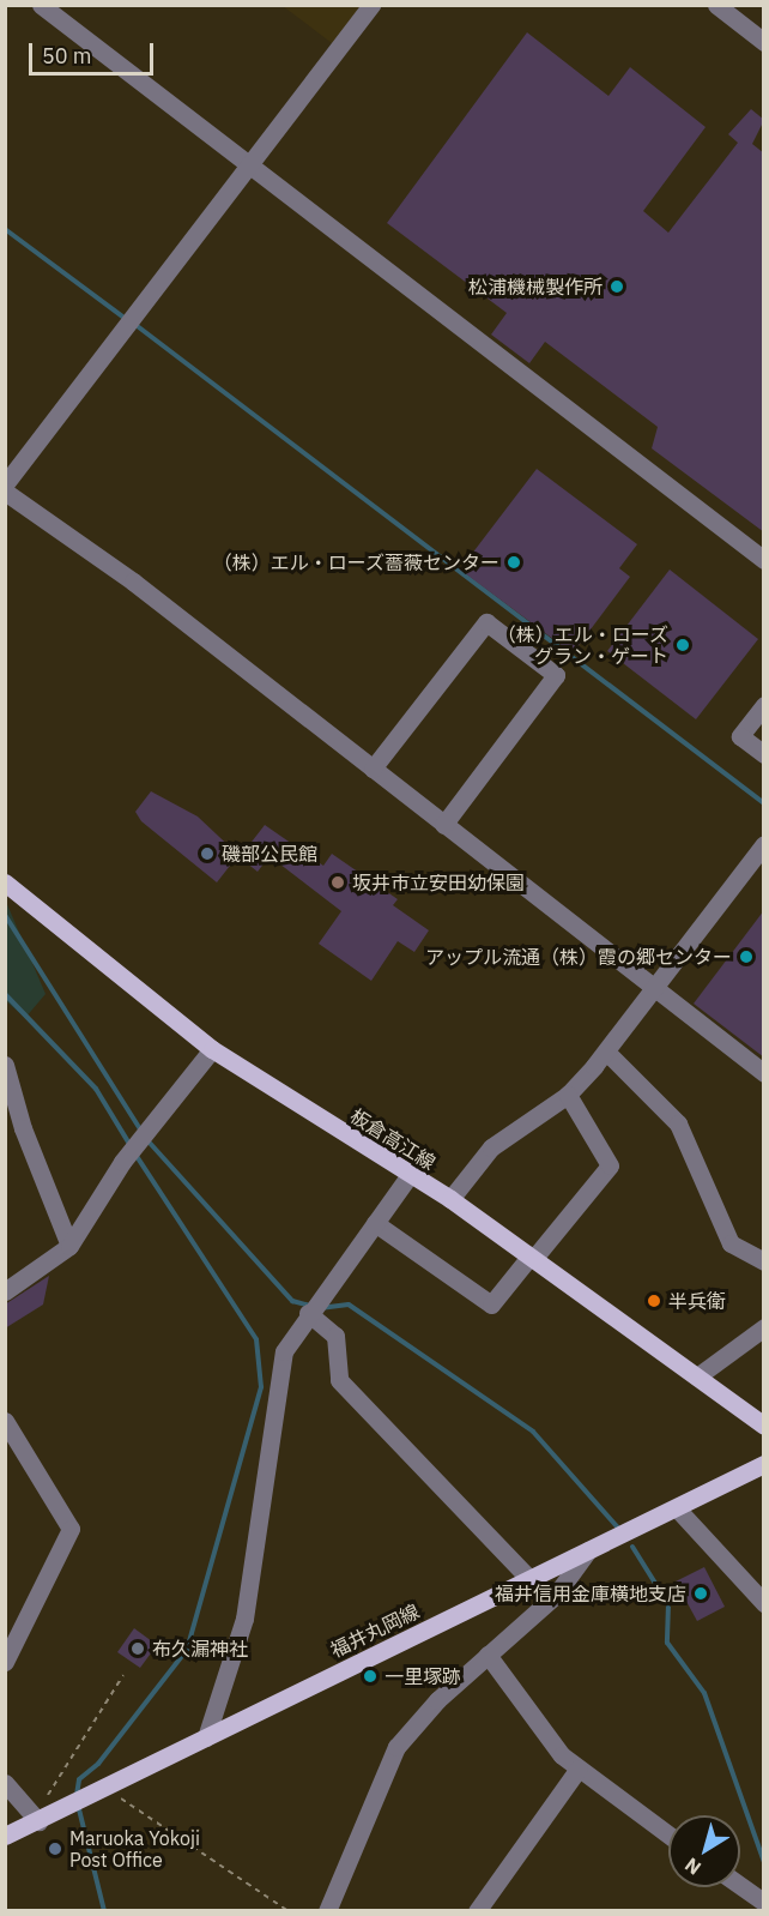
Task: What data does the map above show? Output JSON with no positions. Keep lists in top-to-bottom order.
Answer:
{
  "streets": {
    "main road": ["板倉高江線", "福井丸岡線"]
  },
  "places": [
    "松浦機械製作所",
    "（株）エル・ローズ薔薇センター",
    "（株）エル・ローズ グラン・ゲート",
    "磯部公民館",
    "坂井市立安田幼保園",
    "アップル流通（株）霞の郷センター",
    "半兵衛",
    "福井信用金庫横地支店",
    "布久漏神社",
    "一里塚跡",
    "Maruoka Yokoji Post Office"
  ],
  "scale_bar": "50 m",
  "north": "bottom left"
}
